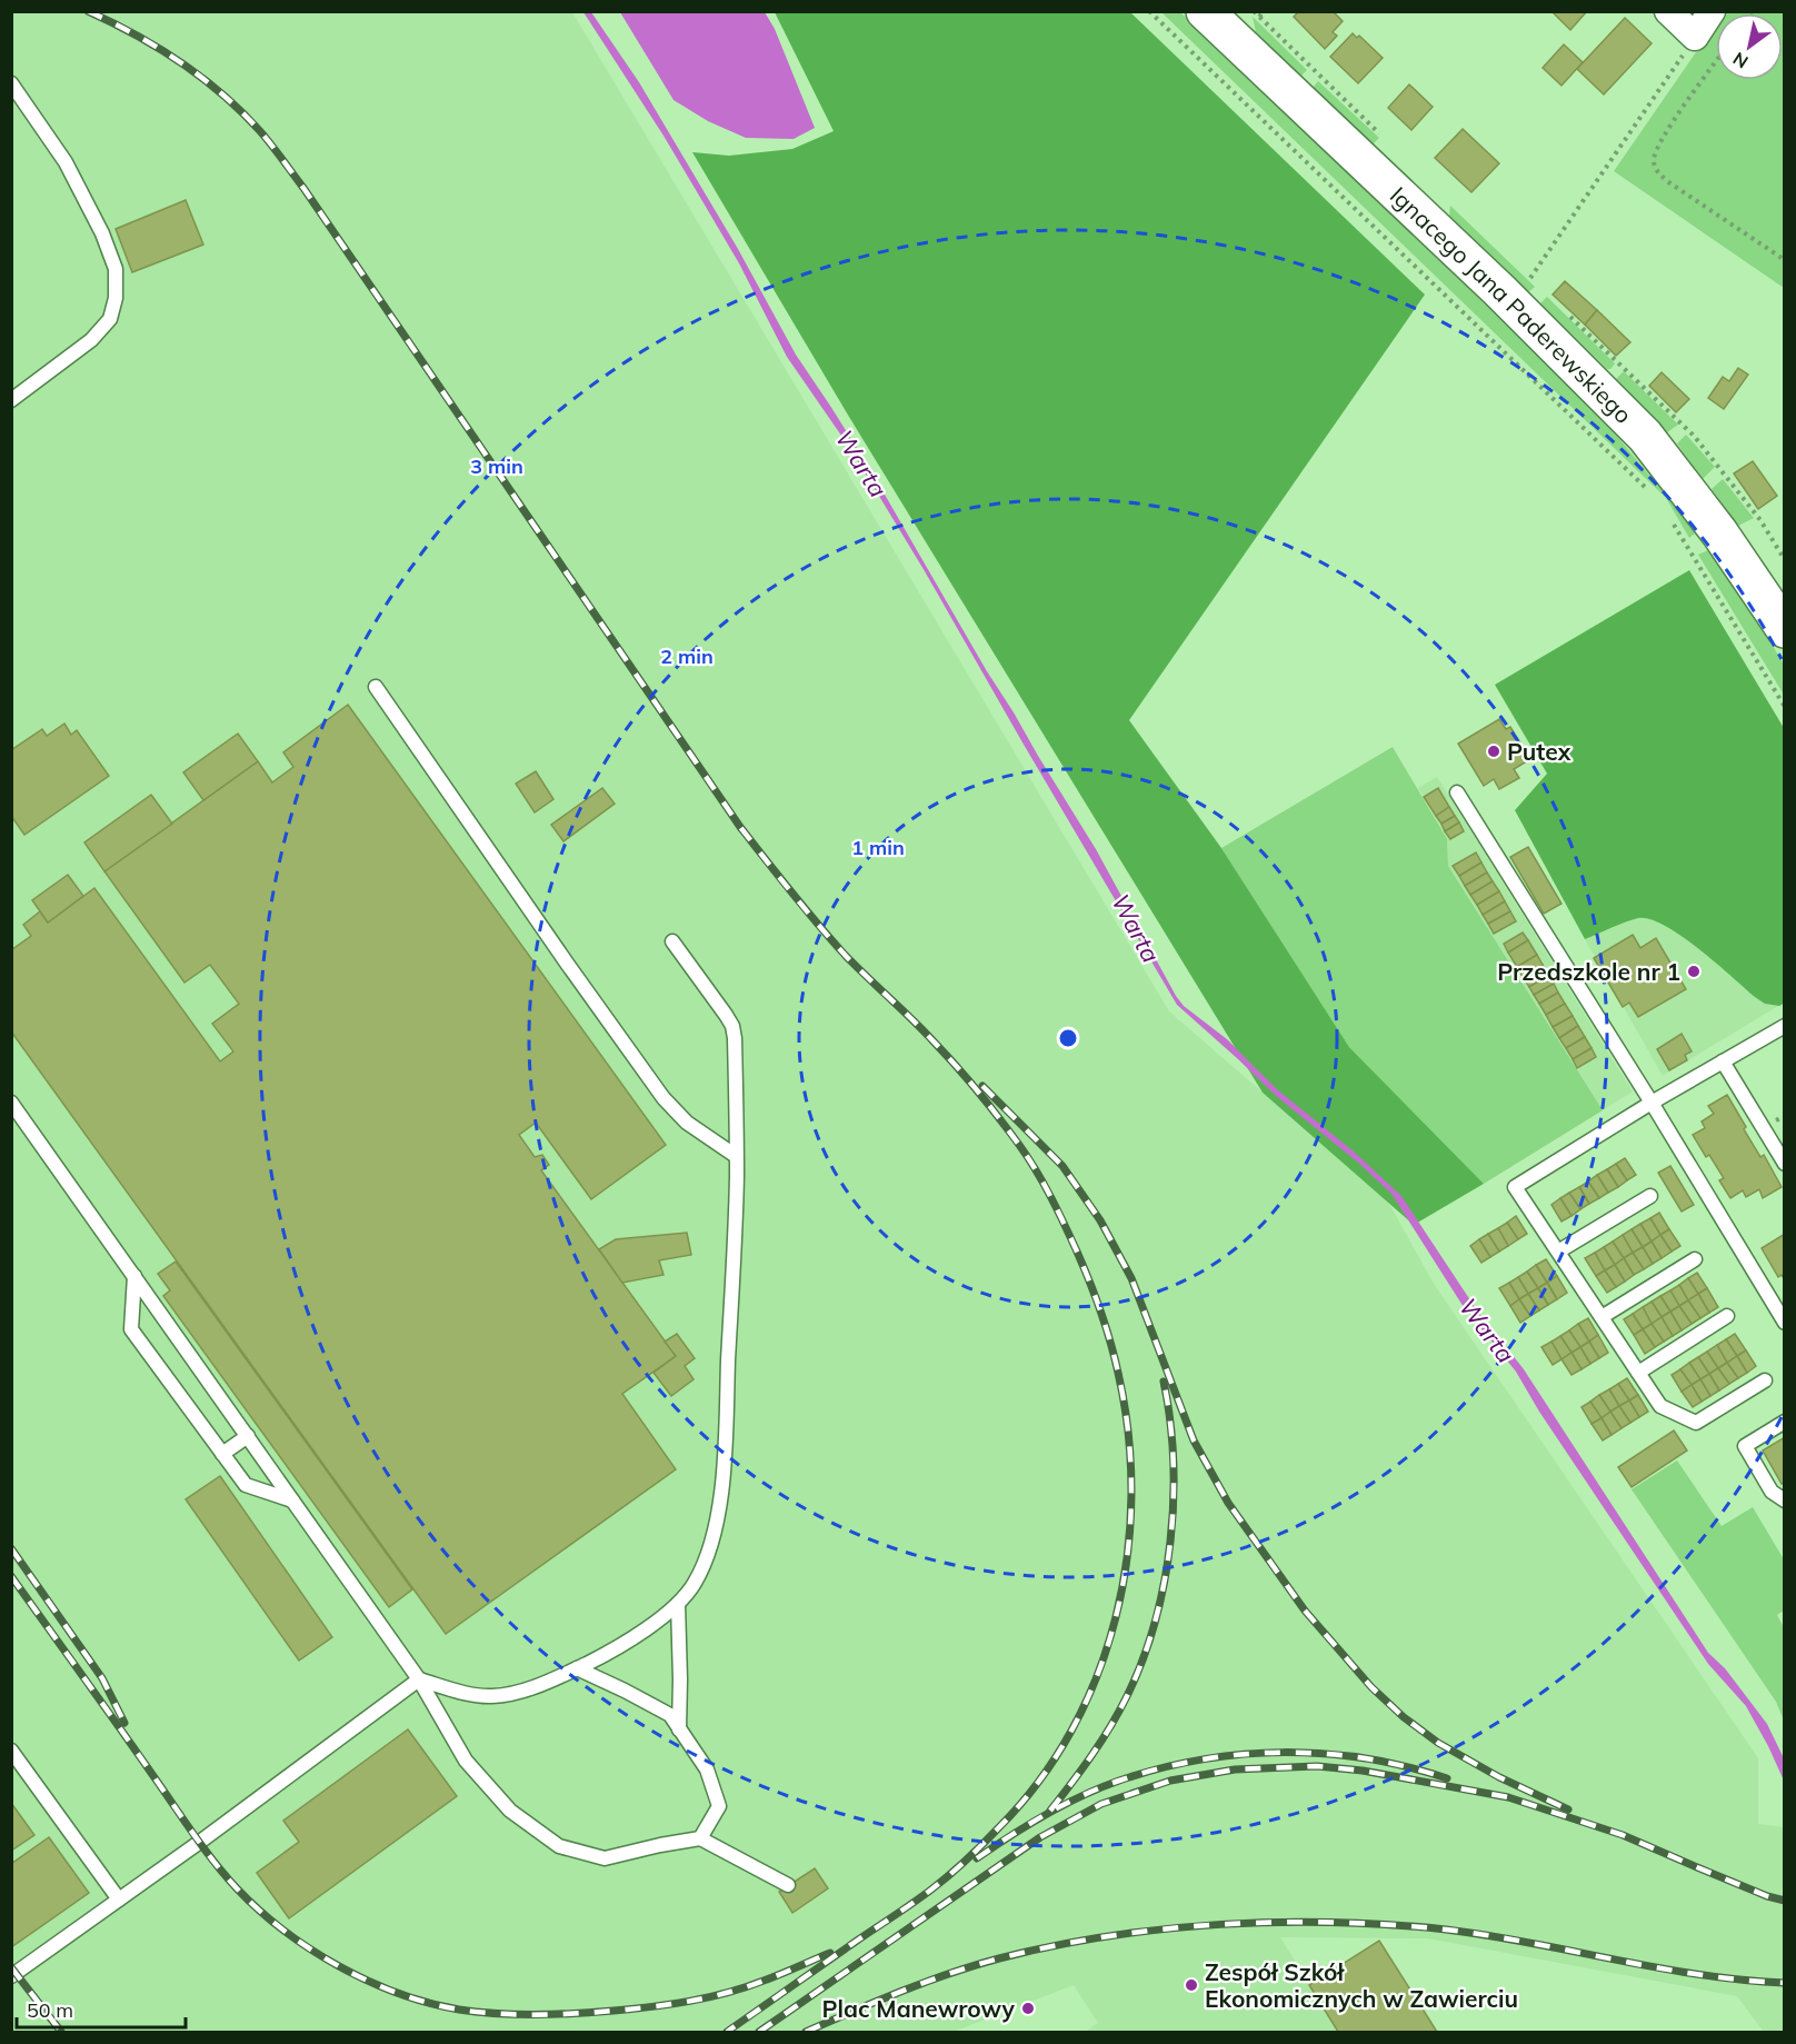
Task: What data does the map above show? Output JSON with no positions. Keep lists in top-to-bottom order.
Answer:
{
  "streets": {
    "main road": ["Ignacego Jana Paderewskiego"]
  },
  "water": ["Warta"],
  "places": [
    "Putex",
    "Przedszkole nr 1",
    "Zespół Szkół Ekonomicznych w Zawierciu",
    "Plac Manewrowy"
  ],
  "scale_bar": "50 m",
  "north": "bottom left",
  "rings": ["3 min", "2 min", "1 min"]
}
